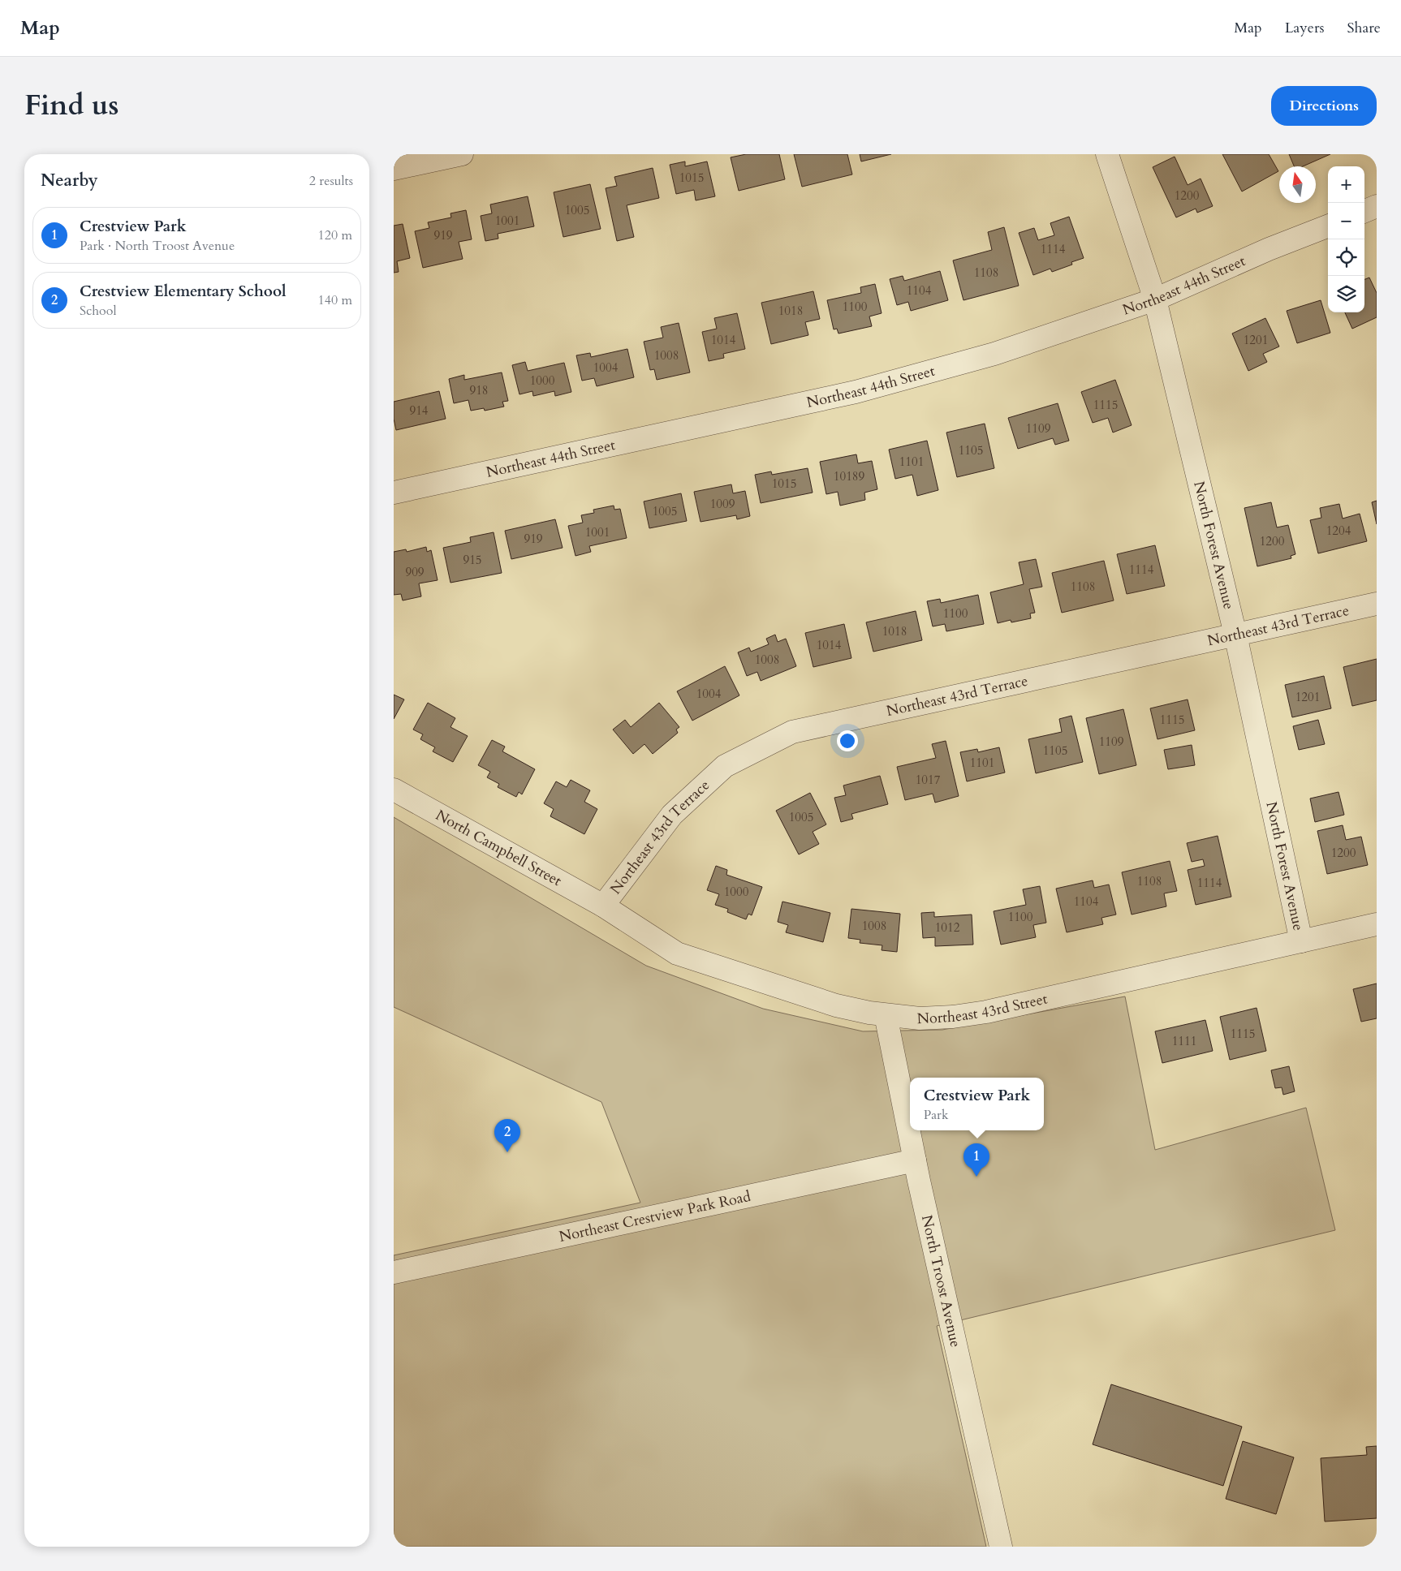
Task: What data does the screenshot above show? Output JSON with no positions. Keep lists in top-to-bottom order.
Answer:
{
  "streets": {
    "street": [
      "Northeast 44th Street",
      "North Forest Avenue",
      "Northeast 43rd Terrace",
      "North Campbell Street",
      "Northeast 43rd Street",
      "Northeast Crestview Park Road",
      "North Troost Avenue"
    ]
  },
  "crossings": [
    ["Northeast 44th Street", "North Forest Avenue"],
    ["North Forest Avenue", "Northeast 43rd Terrace"],
    ["North Forest Avenue", "Northeast 43rd Street"],
    ["Northeast 43rd Terrace", "North Campbell Street"],
    ["Northeast 43rd Terrace", "Northeast 43rd Street"],
    ["North Campbell Street", "Northeast 43rd Street"],
    ["Northeast 43rd Street", "North Troost Avenue"],
    ["Northeast Crestview Park Road", "North Troost Avenue"]
  ],
  "house_numbers": [
    "1015",
    "1200",
    "1005",
    "1001",
    "919",
    "1114",
    "1108",
    "1104",
    "1100",
    "1018",
    "1014",
    "1201",
    "1008",
    "1004",
    "1000",
    "918",
    "1115",
    "914",
    "1109",
    "1105",
    "1101",
    "10189",
    "1015",
    "1009",
    "1005",
    "1204",
    "1001",
    "919",
    "1200",
    "915",
    "1114",
    "909",
    "1108",
    "1100",
    "1018",
    "1014",
    "1008",
    "1004",
    "1201",
    "1115",
    "1109",
    "1105",
    "1101",
    "1017",
    "1005",
    "1200",
    "1108",
    "1114",
    "1000",
    "1104",
    "1100",
    "1008",
    "1012",
    "1115",
    "1111"
  ],
  "north": "top",
  "page": {
    "header": "Map",
    "nav": ["Map", "Layers", "Share"],
    "title": "Find us",
    "buttons": "Directions",
    "heading": ["Nearby", "2 results"],
    "map_buttons": ["+", "−"],
    "list": [
      {
        "mark": "1",
        "name": "Crestview Park",
        "note": "Park · North Troost Avenue",
        "value": "120 m"
      },
      {
        "mark": "2",
        "name": "Crestview Elementary School",
        "note": "School",
        "value": "140 m"
      }
    ],
    "popup": ["Crestview Park", "Park"],
    "pins": ["2", "1"]
  }
}
